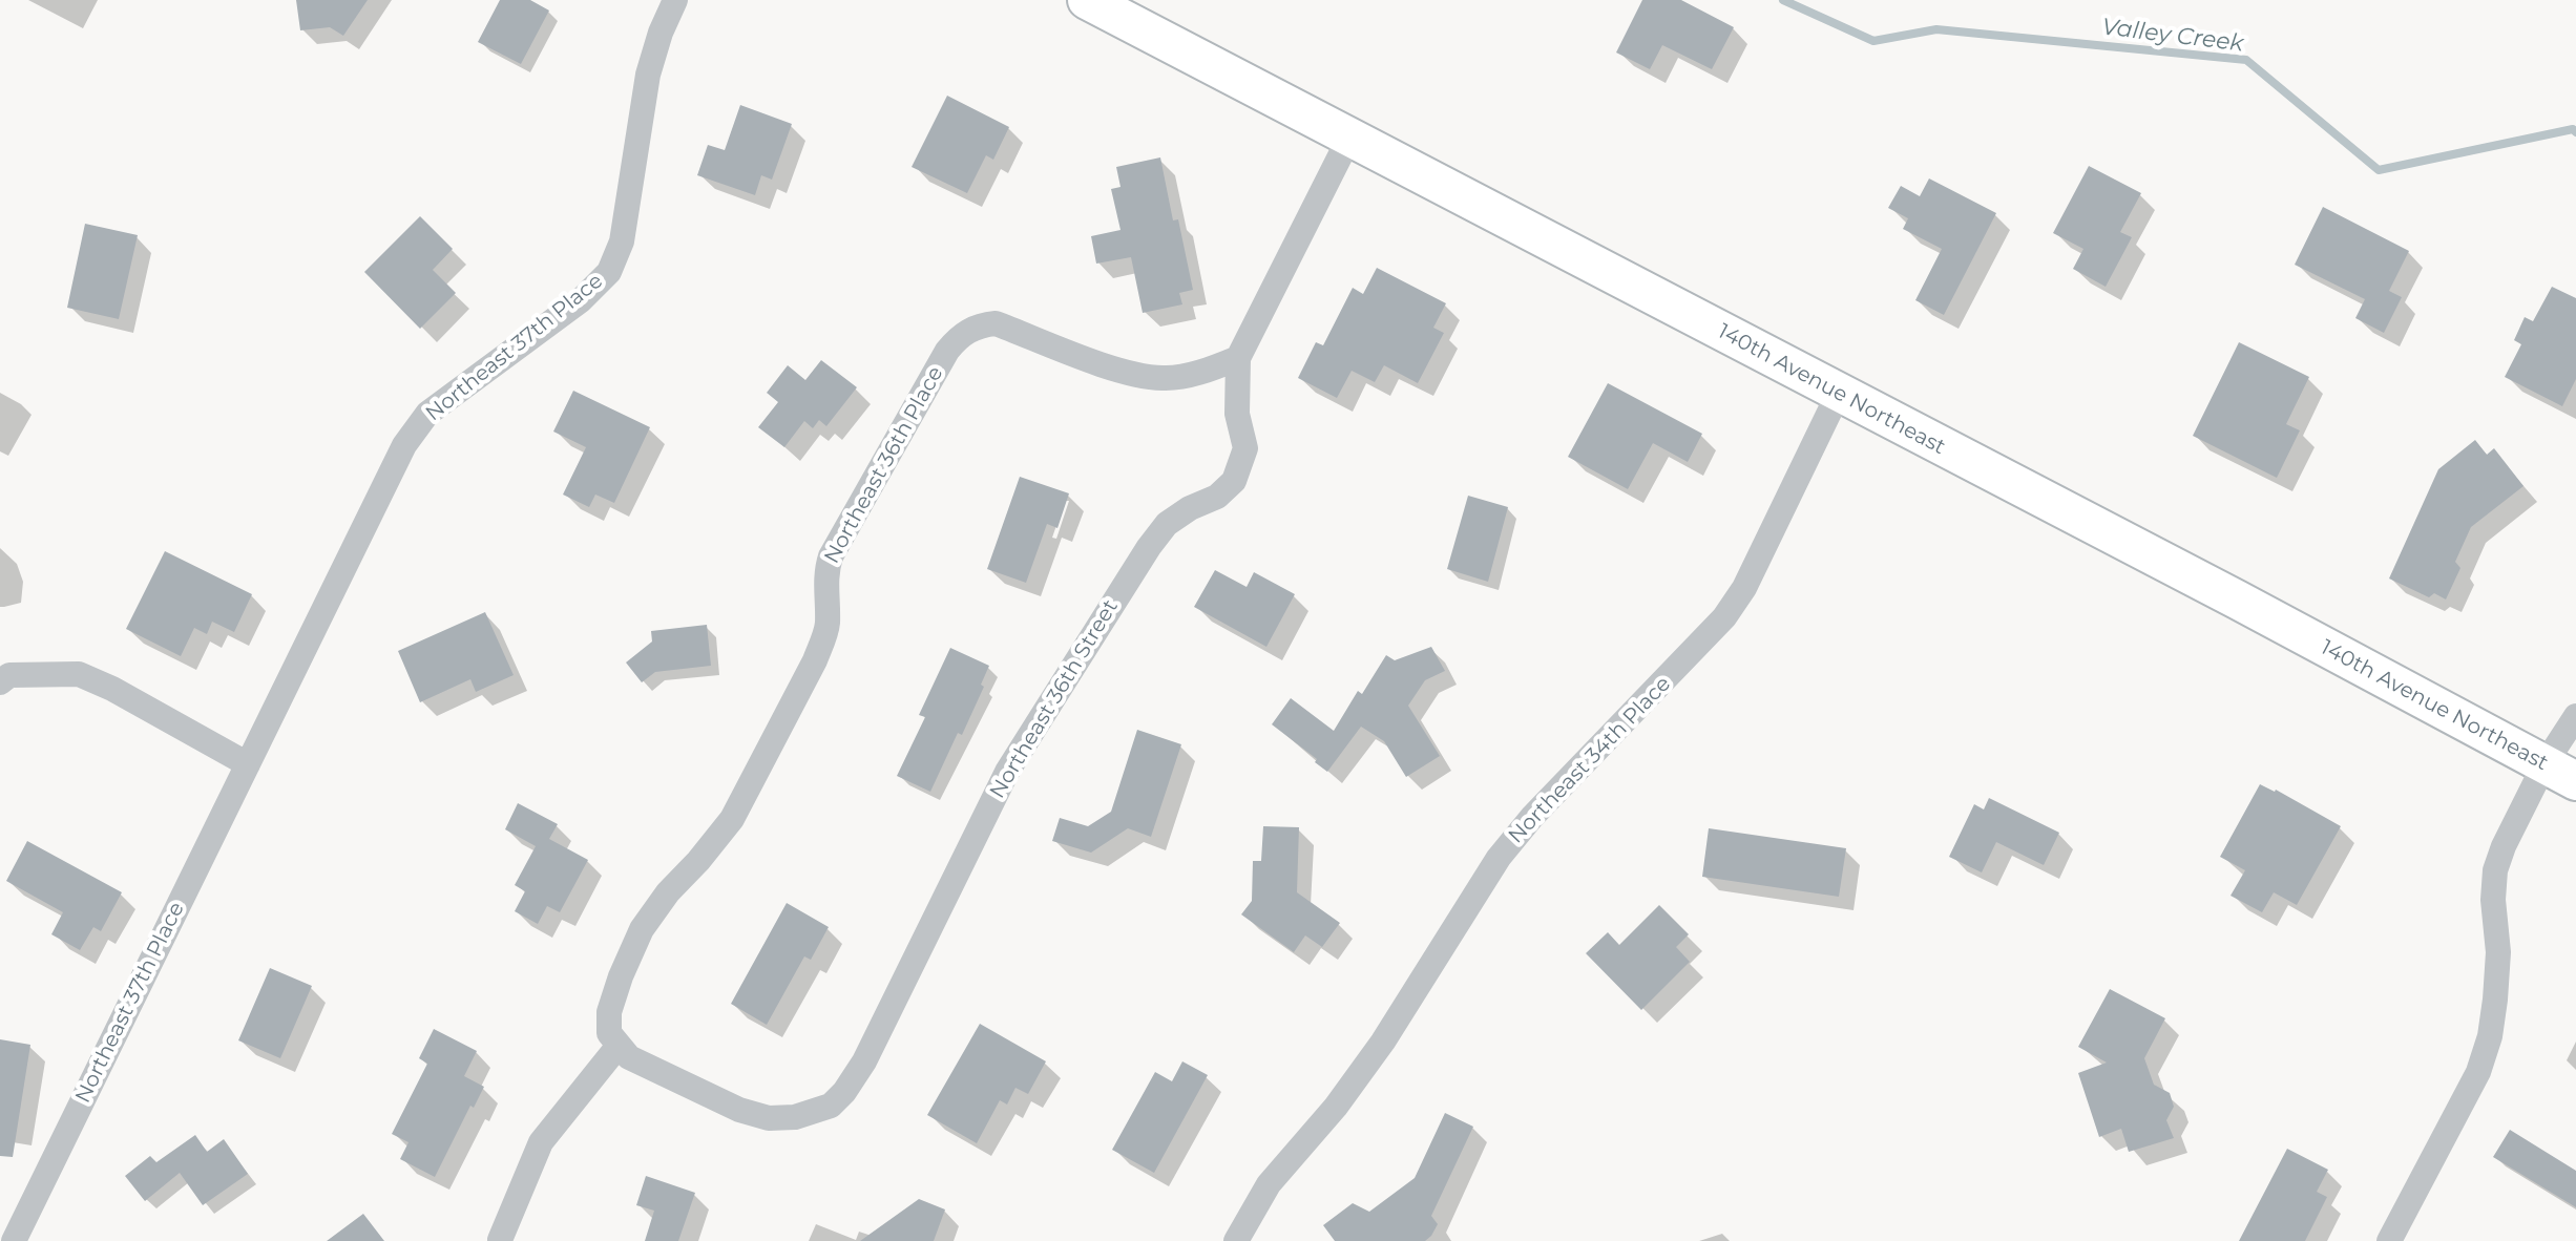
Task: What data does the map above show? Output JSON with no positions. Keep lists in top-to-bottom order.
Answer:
{
  "streets": {
    "street": [
      "Northeast 37th Place",
      "140th Avenue Northeast",
      "Northeast 36th Place",
      "Northeast 36th Street",
      "Northeast 34th Place"
    ]
  },
  "crossings": [
    ["140th Avenue Northeast", "Northeast 36th Street"],
    ["140th Avenue Northeast", "Northeast 34th Place"],
    ["Northeast 36th Place", "Northeast 36th Street"]
  ],
  "water": ["Valley Creek"]
}
